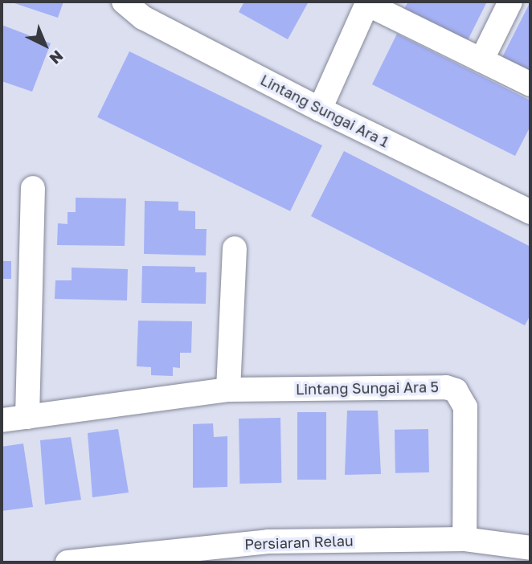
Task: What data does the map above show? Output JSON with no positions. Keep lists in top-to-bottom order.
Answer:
{
  "streets": {
    "street": ["Lintang Sungai Ara 1", "Lintang Sungai Ara 5", "Persiaran Relau"]
  },
  "crossings": [
    ["Lintang Sungai Ara 5", "Persiaran Relau"]
  ],
  "north": "bottom right"
}
